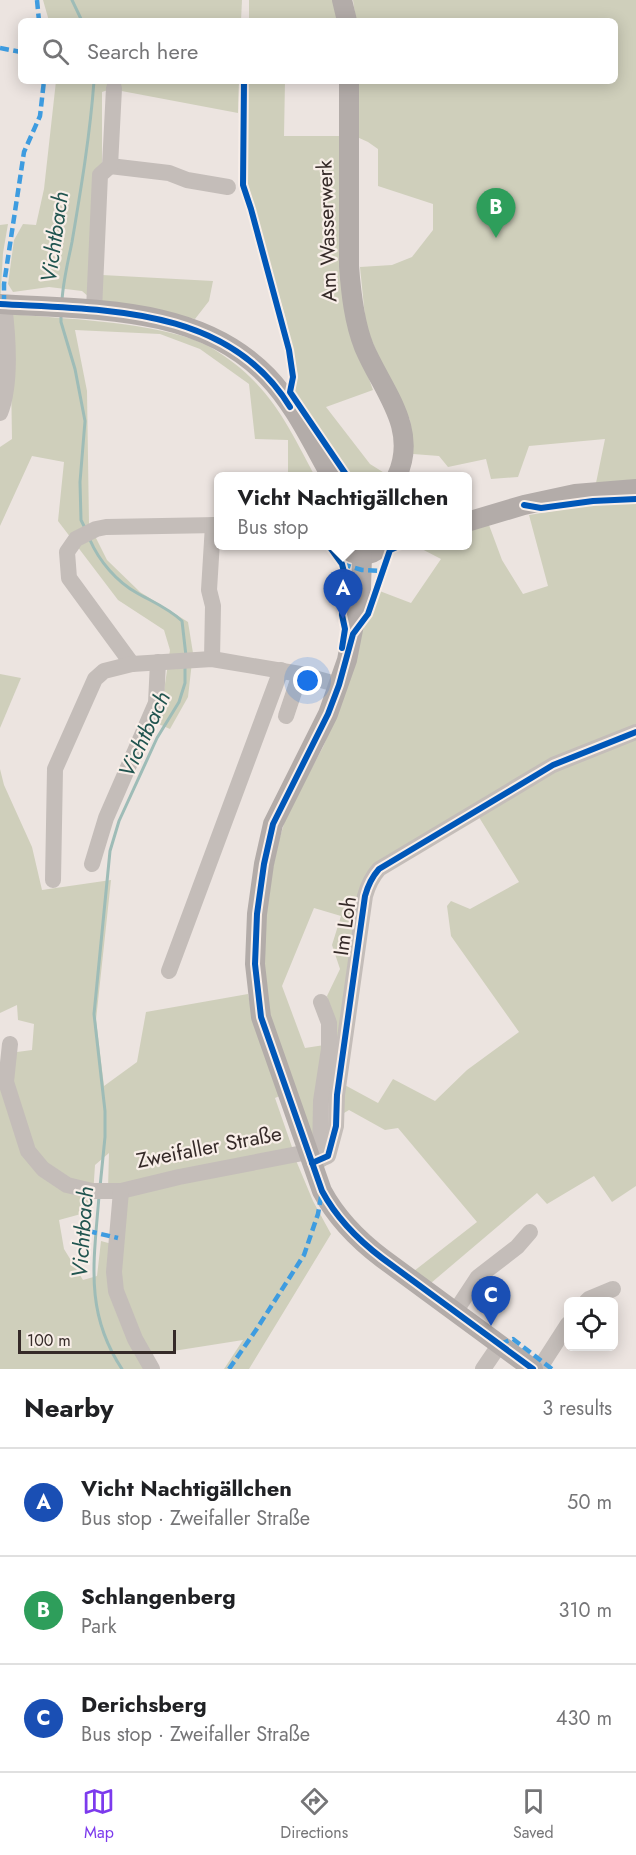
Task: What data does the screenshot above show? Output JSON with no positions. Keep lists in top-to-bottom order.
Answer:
{
  "streets": {
    "main road": ["Am Wasserwerk", "Zweifaller Straße"],
    "street": ["Im Loh"]
  },
  "crossings": [
    ["Im Loh", "Zweifaller Straße"]
  ],
  "water": ["Vichtbach"],
  "scale_bar": "100 m",
  "page": {
    "search": "Search here",
    "pins": ["B", "A", "C"],
    "popup": ["Vicht Nachtigällchen", "Bus stop"],
    "scale": "100 m",
    "heading": ["Nearby", "3 results"],
    "list": [
      {
        "mark": "A",
        "name": "Vicht Nachtigällchen",
        "note": "Bus stop · Zweifaller Straße",
        "value": "50 m"
      },
      {
        "mark": "B",
        "name": "Schlangenberg",
        "note": "Park",
        "value": "310 m"
      },
      {
        "mark": "C",
        "name": "Derichsberg",
        "note": "Bus stop · Zweifaller Straße",
        "value": "430 m"
      }
    ],
    "nav": ["Map", "Directions", "Saved"]
  }
}
